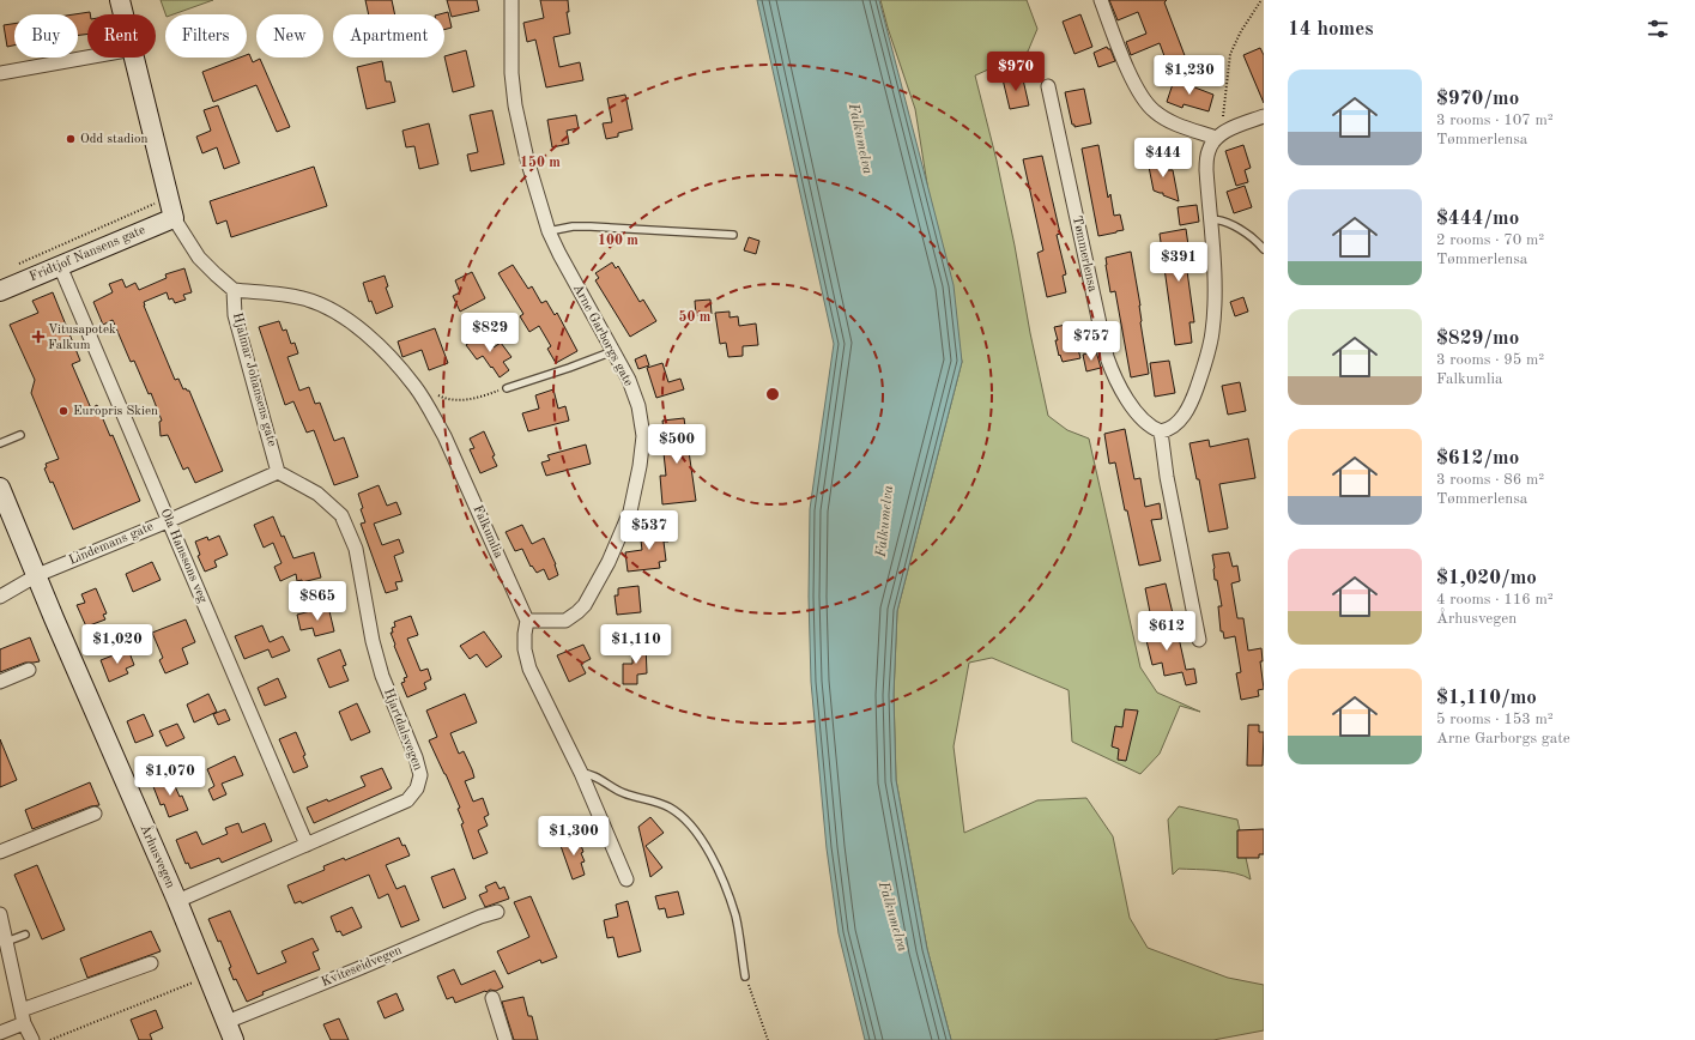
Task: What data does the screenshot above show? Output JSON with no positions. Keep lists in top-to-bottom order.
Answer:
{
  "streets": {
    "street": [
      "Fridtjof Nansens gate",
      "Tømmerlensa",
      "Arne Garborgs gate",
      "Hjalmar Johansens gate",
      "Falkumlia",
      "Lindemans gate",
      "Ola Hanssons veg",
      "Hjartdalsvegen",
      "Århusvegen",
      "Kviteseidvegen"
    ]
  },
  "crossings": [
    ["Fridtjof Nansens gate", "Ola Hanssons veg"],
    ["Arne Garborgs gate", "Falkumlia"],
    ["Hjalmar Johansens gate", "Falkumlia"],
    ["Hjalmar Johansens gate", "Lindemans gate"],
    ["Hjalmar Johansens gate", "Hjartdalsvegen"],
    ["Lindemans gate", "Ola Hanssons veg"],
    ["Lindemans gate", "Hjartdalsvegen"],
    ["Lindemans gate", "Århusvegen"],
    ["Ola Hanssons veg", "Hjartdalsvegen"],
    ["Hjartdalsvegen", "Århusvegen"],
    ["Århusvegen", "Kviteseidvegen"]
  ],
  "water": ["Falkumelva"],
  "places": {
    "other": ["Odd stadion", "Europris Skien"],
    "health": ["Vitusapotek Falkum"]
  },
  "page": {
    "heading": "14 homes",
    "chip": [
      "Buy",
      "Rent",
      "Filters",
      "New",
      "Apartment"
    ],
    "price": [
      "$970",
      "$1,230",
      "$444",
      "$391",
      "$829",
      "$757",
      "$500",
      "$537",
      "$865",
      "$612",
      "$1,020",
      "$1,110",
      "$1,070",
      "$1,300"
    ],
    "list": [
      {
        "name": "$970/mo",
        "note": "3 rooms · 107 m² · Tømmerlensa"
      },
      {
        "name": "$444/mo",
        "note": "2 rooms · 70 m² · Tømmerlensa"
      },
      {
        "name": "$829/mo",
        "note": "3 rooms · 95 m² · Falkumlia"
      },
      {
        "name": "$612/mo",
        "note": "3 rooms · 86 m² · Tømmerlensa"
      },
      {
        "name": "$1,020/mo",
        "note": "4 rooms · 116 m² · Århusvegen"
      },
      {
        "name": "$1,110/mo",
        "note": "5 rooms · 153 m² · Arne Garborgs gate"
      }
    ]
  },
  "rings": ["150 m", "100 m", "50 m"]
}
